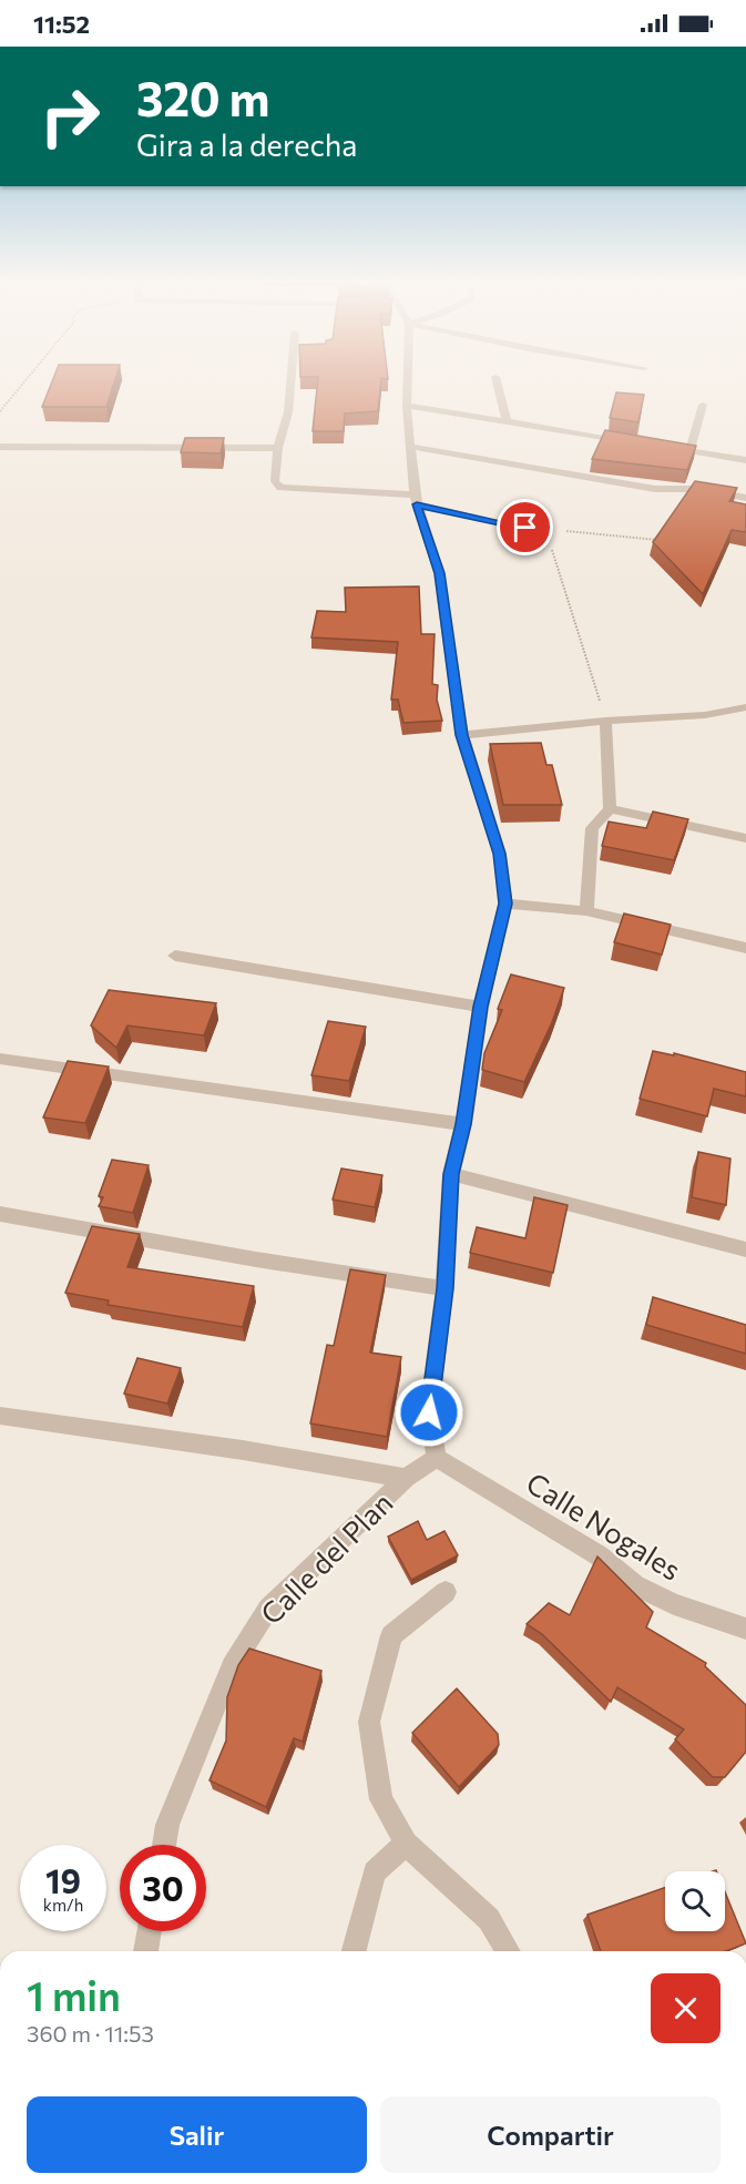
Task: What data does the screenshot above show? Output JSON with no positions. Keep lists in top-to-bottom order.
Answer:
{
  "streets": {
    "street": ["Calle Nogales", "Calle del Plan"]
  },
  "crossings": [
    ["Calle Nogales", "Calle del Plan"]
  ],
  "page": {
    "status": "11:52",
    "turn": ["320 m", "Gira a la derecha"],
    "speed": "19 km/h",
    "limit": "30",
    "heading": ["1 min", "360 m · 11:53"],
    "buttons": ["Salir", "Compartir"]
  }
}
